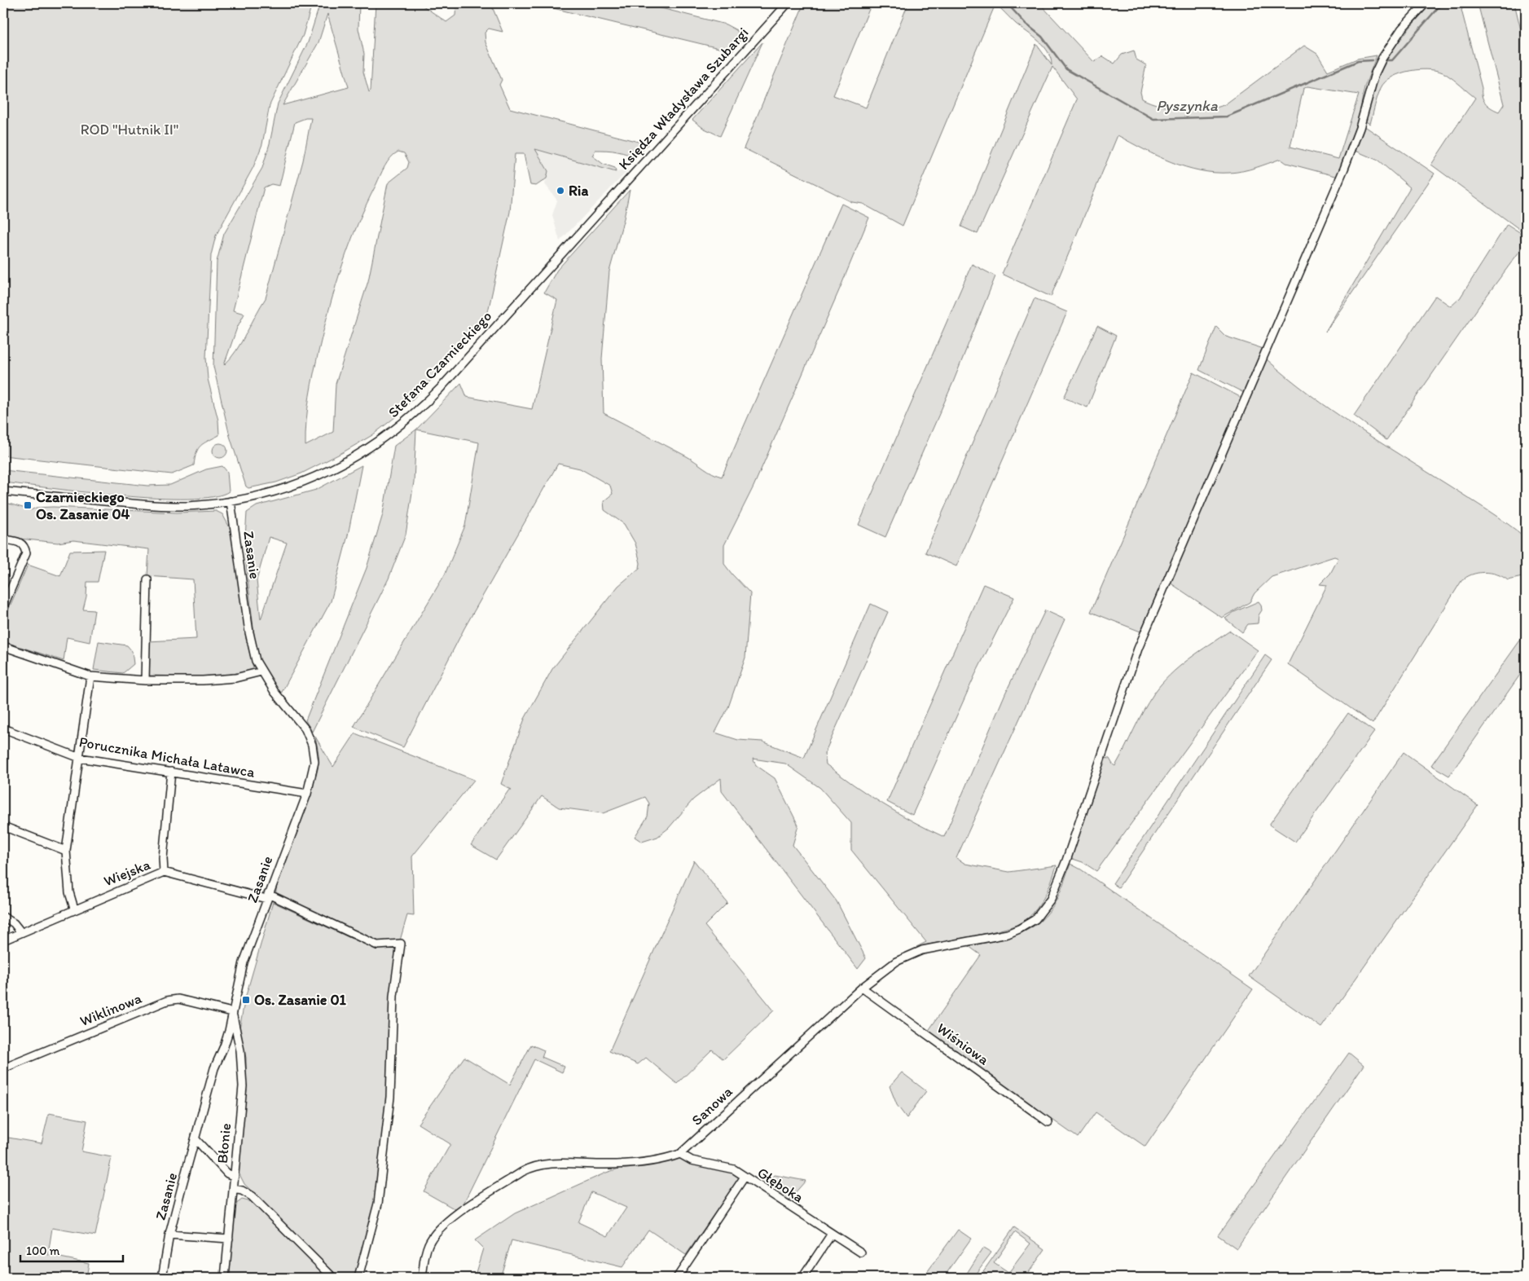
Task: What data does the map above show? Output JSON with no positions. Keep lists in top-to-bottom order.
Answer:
{
  "streets": {
    "street": [
      "Księdza Władysława Szubargi",
      "Stefana Czarnieckiego",
      "Zasanie",
      "Porucznika Michała Latawca",
      "Wiejska",
      "Wiklinowa",
      "Wiśniowa",
      "Sanowa",
      "Błonie",
      "Głęboka"
    ]
  },
  "crossings": [
    ["Księdza Władysława Szubargi", "Stefana Czarnieckiego"],
    ["Stefana Czarnieckiego", "Zasanie"],
    ["Zasanie", "Porucznika Michała Latawca"],
    ["Zasanie", "Wiejska"],
    ["Zasanie", "Wiklinowa"],
    ["Zasanie", "Błonie"],
    ["Wiklinowa", "Błonie"],
    ["Wiśniowa", "Sanowa"],
    ["Sanowa", "Głęboka"]
  ],
  "water": ["Pyszynka"],
  "parks": ["ROD \"Hutnik II\""],
  "places": {
    "other": ["Ria"],
    "transit": ["Czarnieckiego Os. Zasanie 04", "Os. Zasanie 01"]
  },
  "scale_bar": "100 m"
}
